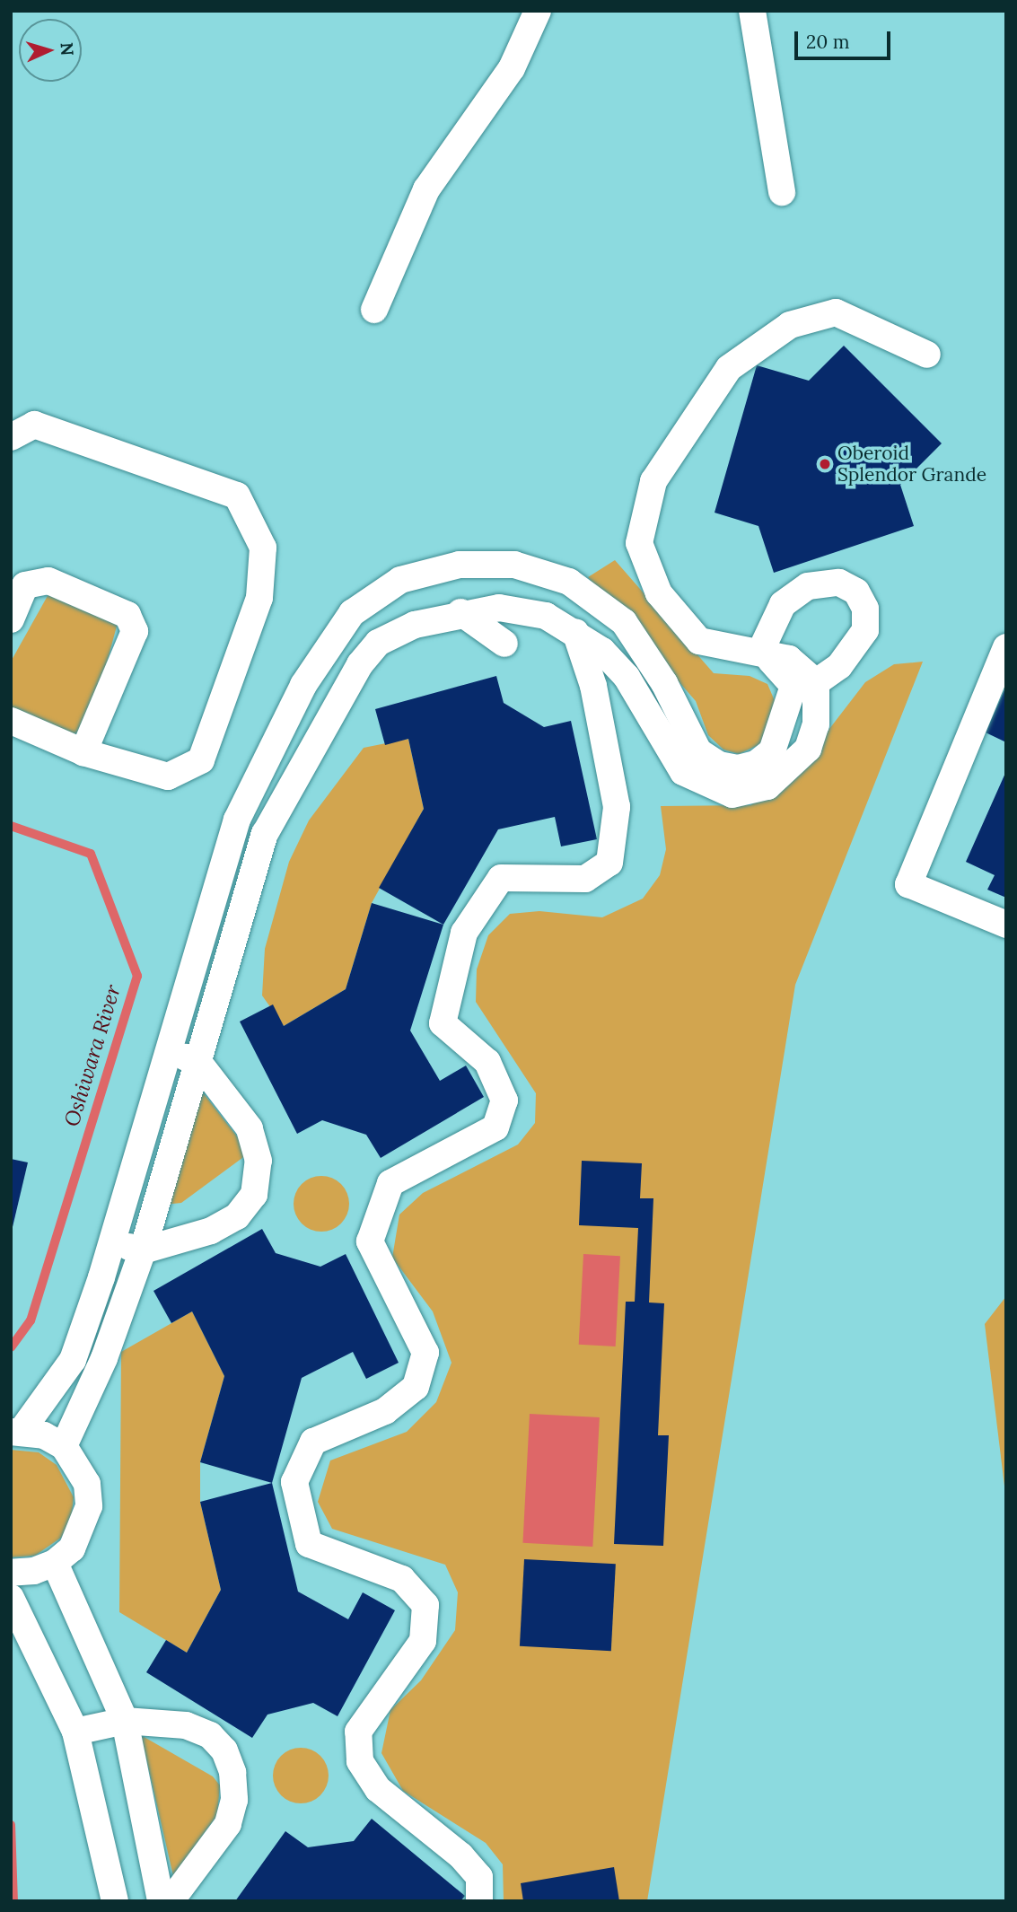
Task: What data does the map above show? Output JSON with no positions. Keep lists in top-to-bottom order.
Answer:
{
  "water": ["Oshiwara River"],
  "places": ["Oberoid Splendor Grande"],
  "scale_bar": "20 m",
  "north": "right"
}
